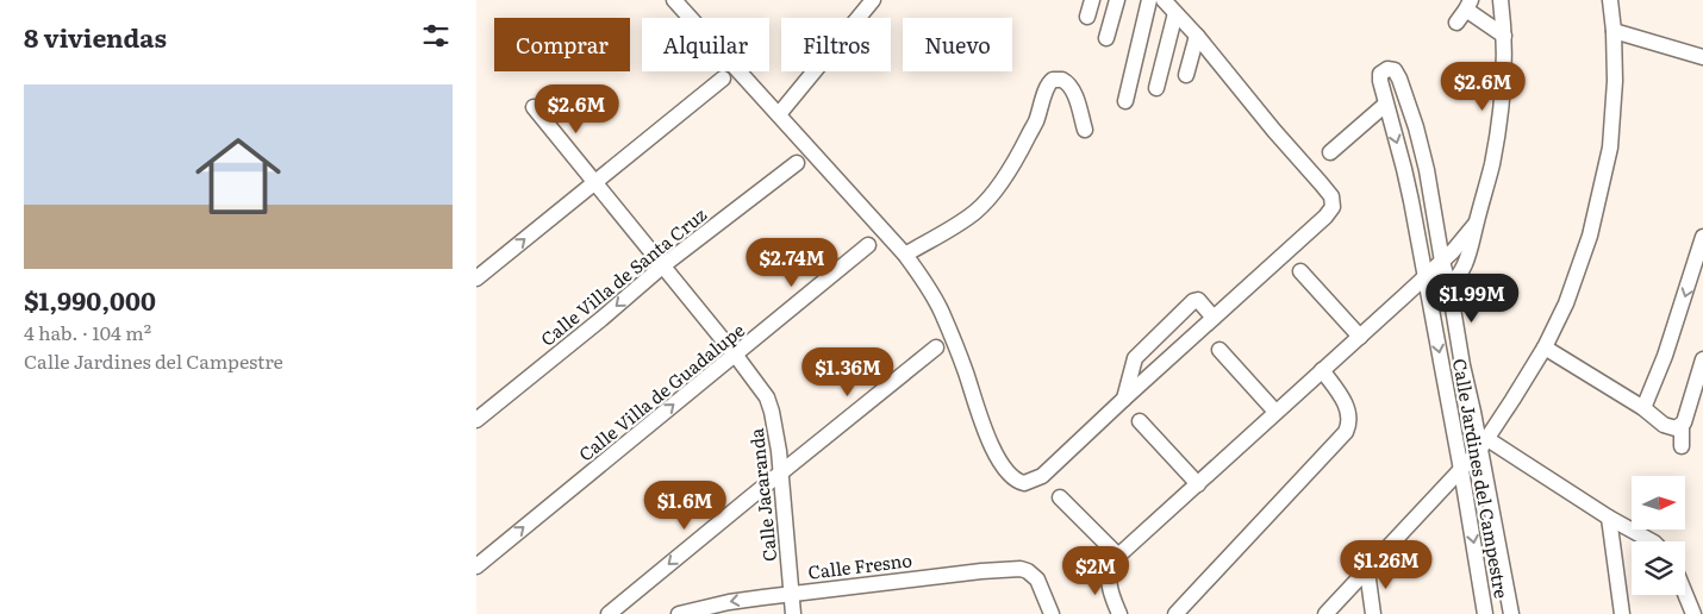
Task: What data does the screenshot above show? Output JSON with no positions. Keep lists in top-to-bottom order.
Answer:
{
  "streets": {
    "street": [
      "Calle Villa de Santa Cruz",
      "Calle Villa de Guadalupe",
      "Calle Jardines del Campestre",
      "Calle Jacaranda",
      "Calle Fresno"
    ]
  },
  "crossings": [
    ["Calle Villa de Santa Cruz", "Calle Jacaranda"],
    ["Calle Villa de Guadalupe", "Calle Jacaranda"],
    ["Calle Jacaranda", "Calle Fresno"]
  ],
  "north": "right",
  "page": {
    "heading": "8 viviendas",
    "chip": [
      "Comprar",
      "Alquilar",
      "Filtros",
      "Nuevo"
    ],
    "price": [
      "$2.6M",
      "$2.6M",
      "$2.74M",
      "$1.99M",
      "$1.36M",
      "$1.6M",
      "$1.26M",
      "$2M"
    ],
    "list": [
      {
        "name": "$1,990,000",
        "note": "4 hab. · 104 m² · Calle Jardines del Campestre"
      }
    ]
  }
}
